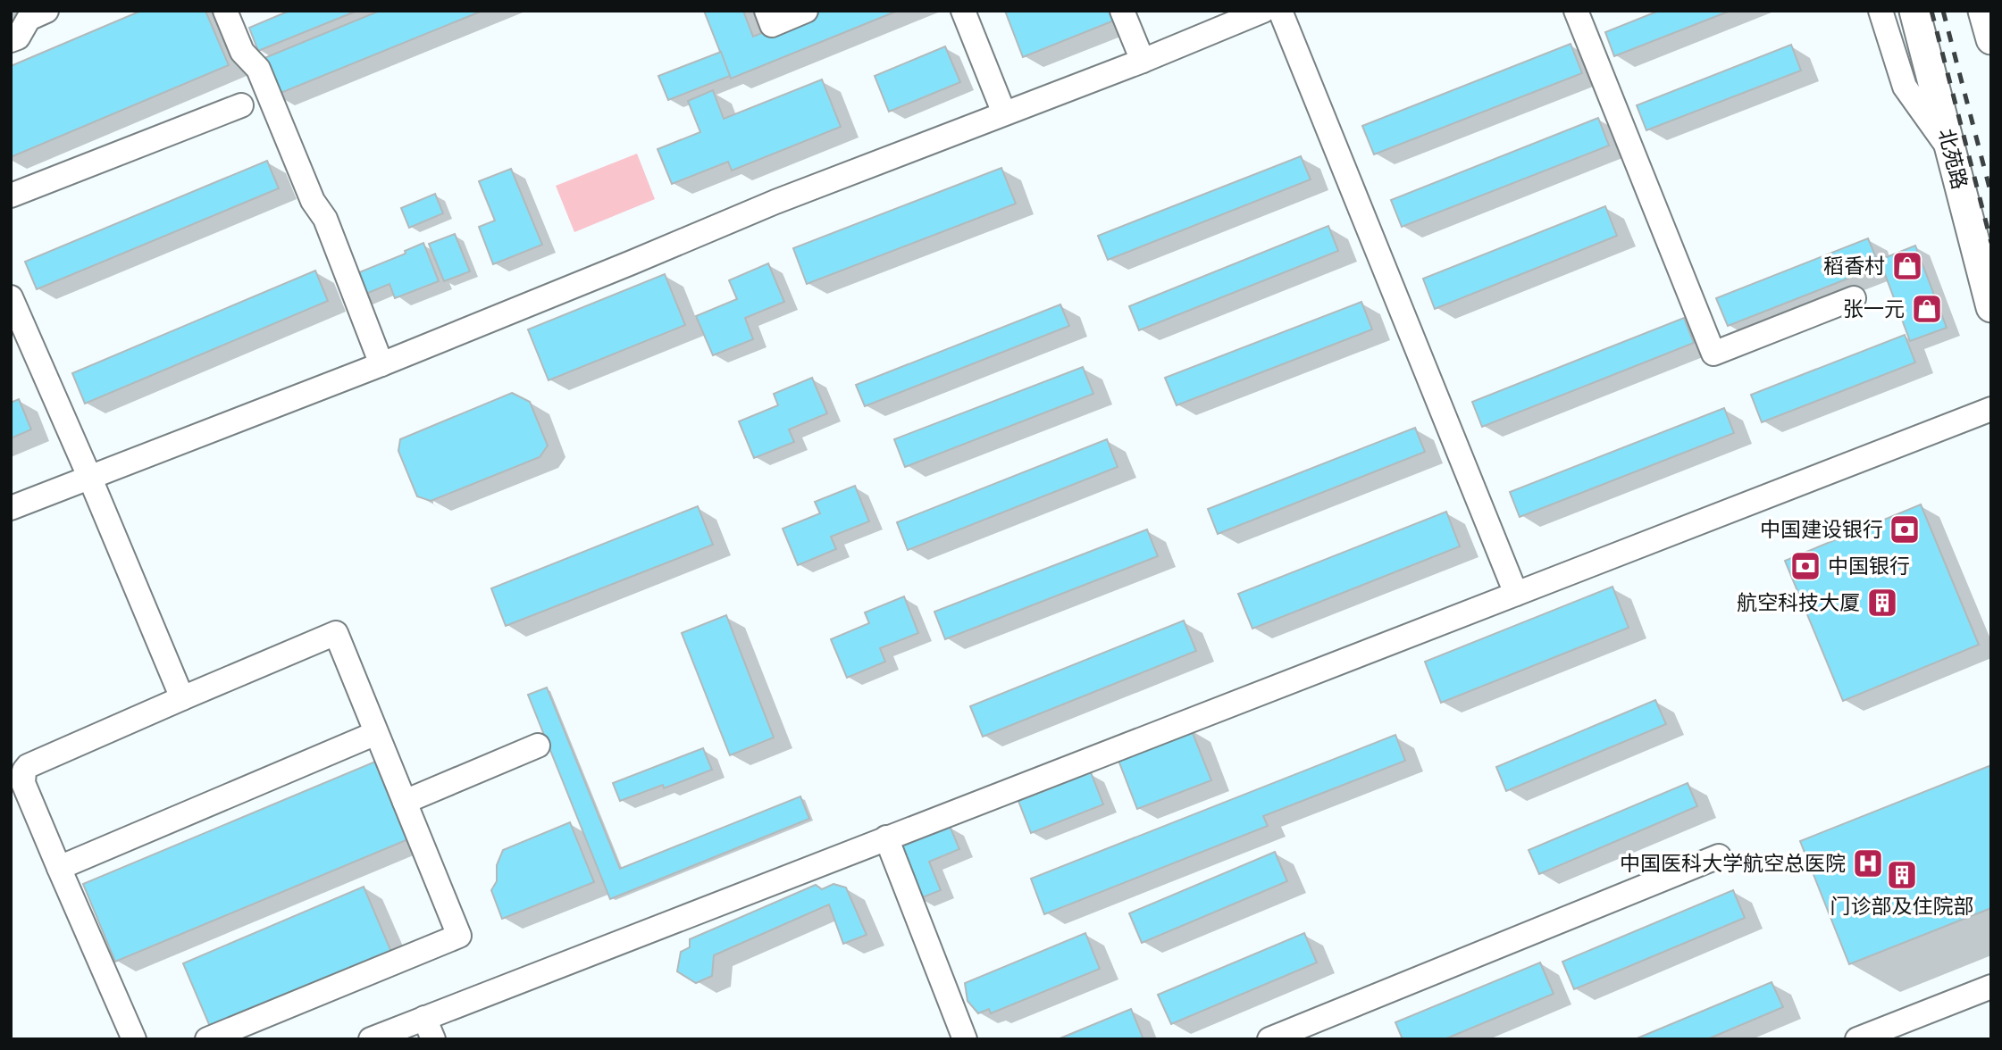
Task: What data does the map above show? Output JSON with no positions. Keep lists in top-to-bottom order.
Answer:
{
  "streets": {
    "main road": ["北苑路"]
  },
  "places": {
    "shop": ["稻香村", "张一元"],
    "bank": ["中国建设银行", "中国银行"],
    "building": ["航空科技大厦", "门诊部及住院部"],
    "hospital": ["中国医科大学航空总医院"]
  }
}
